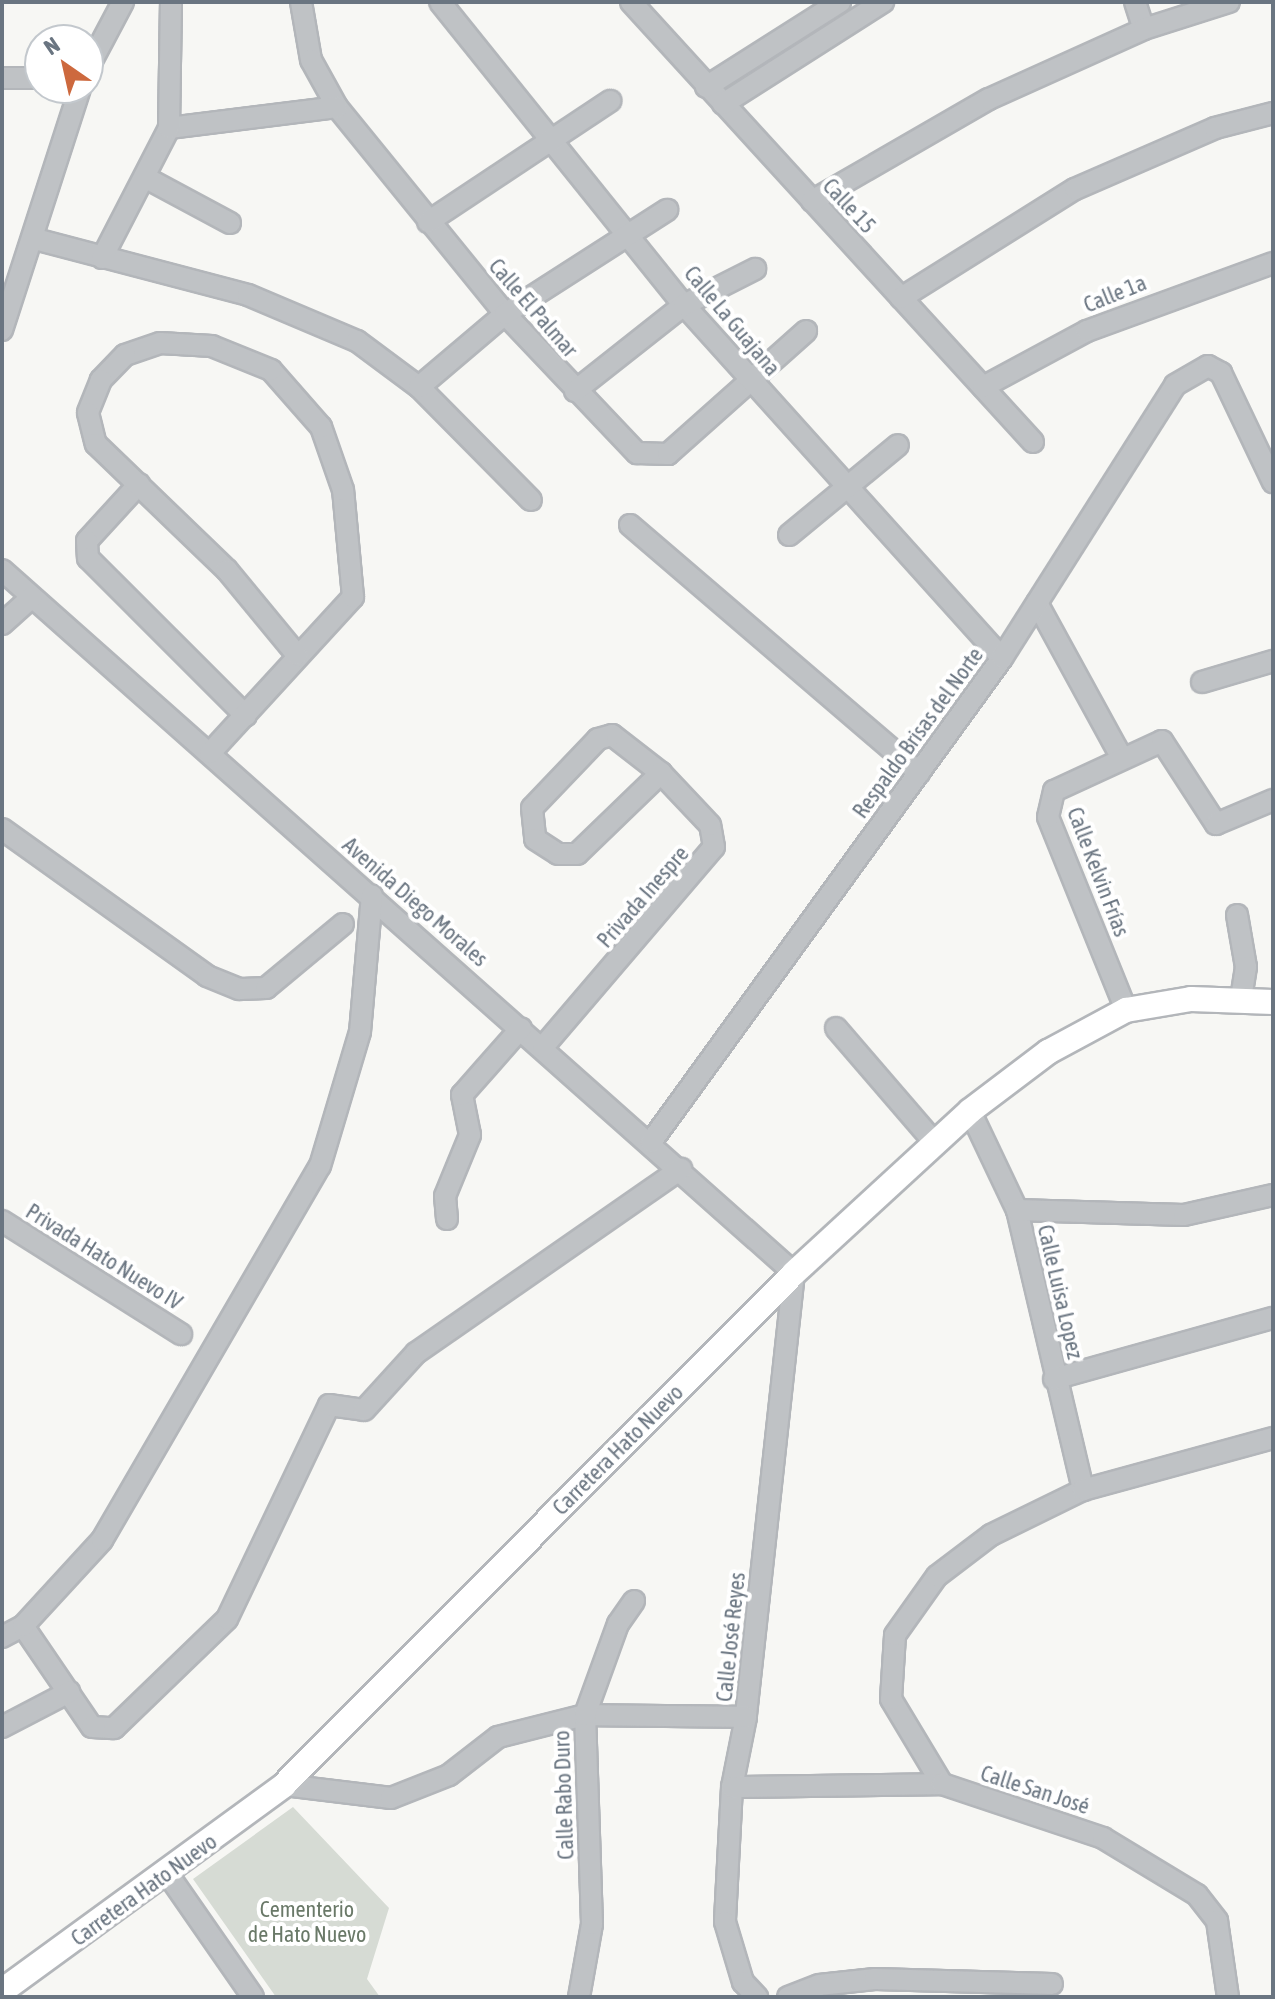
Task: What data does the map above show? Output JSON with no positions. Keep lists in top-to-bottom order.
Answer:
{
  "streets": {
    "main road": ["Carretera Hato Nuevo"],
    "street": [
      "Calle 15",
      "Calle 1a",
      "Calle El Palmar",
      "Calle La Guajana",
      "Respaldo Brisas del Norte",
      "Calle Kelvin Frías",
      "Privada Inespre",
      "Avenida Diego Morales",
      "Privada Hato Nuevo IV",
      "Calle Luisa Lopez",
      "Calle José Reyes",
      "Calle San José",
      "Calle Rabo Duro"
    ]
  },
  "crossings": [
    ["Calle 15", "Calle 1a"],
    ["Calle El Palmar", "Calle La Guajana"],
    ["Calle La Guajana", "Respaldo Brisas del Norte"],
    ["Respaldo Brisas del Norte", "Avenida Diego Morales"],
    ["Calle Kelvin Frías", "Carretera Hato Nuevo"],
    ["Privada Inespre", "Avenida Diego Morales"],
    ["Avenida Diego Morales", "Carretera Hato Nuevo"],
    ["Avenida Diego Morales", "Calle José Reyes"],
    ["Calle Luisa Lopez", "Carretera Hato Nuevo"],
    ["Carretera Hato Nuevo", "Calle José Reyes"],
    ["Calle José Reyes", "Calle San José"]
  ],
  "parks": ["Cementerio de Hato Nuevo"],
  "north": "top left"
}
